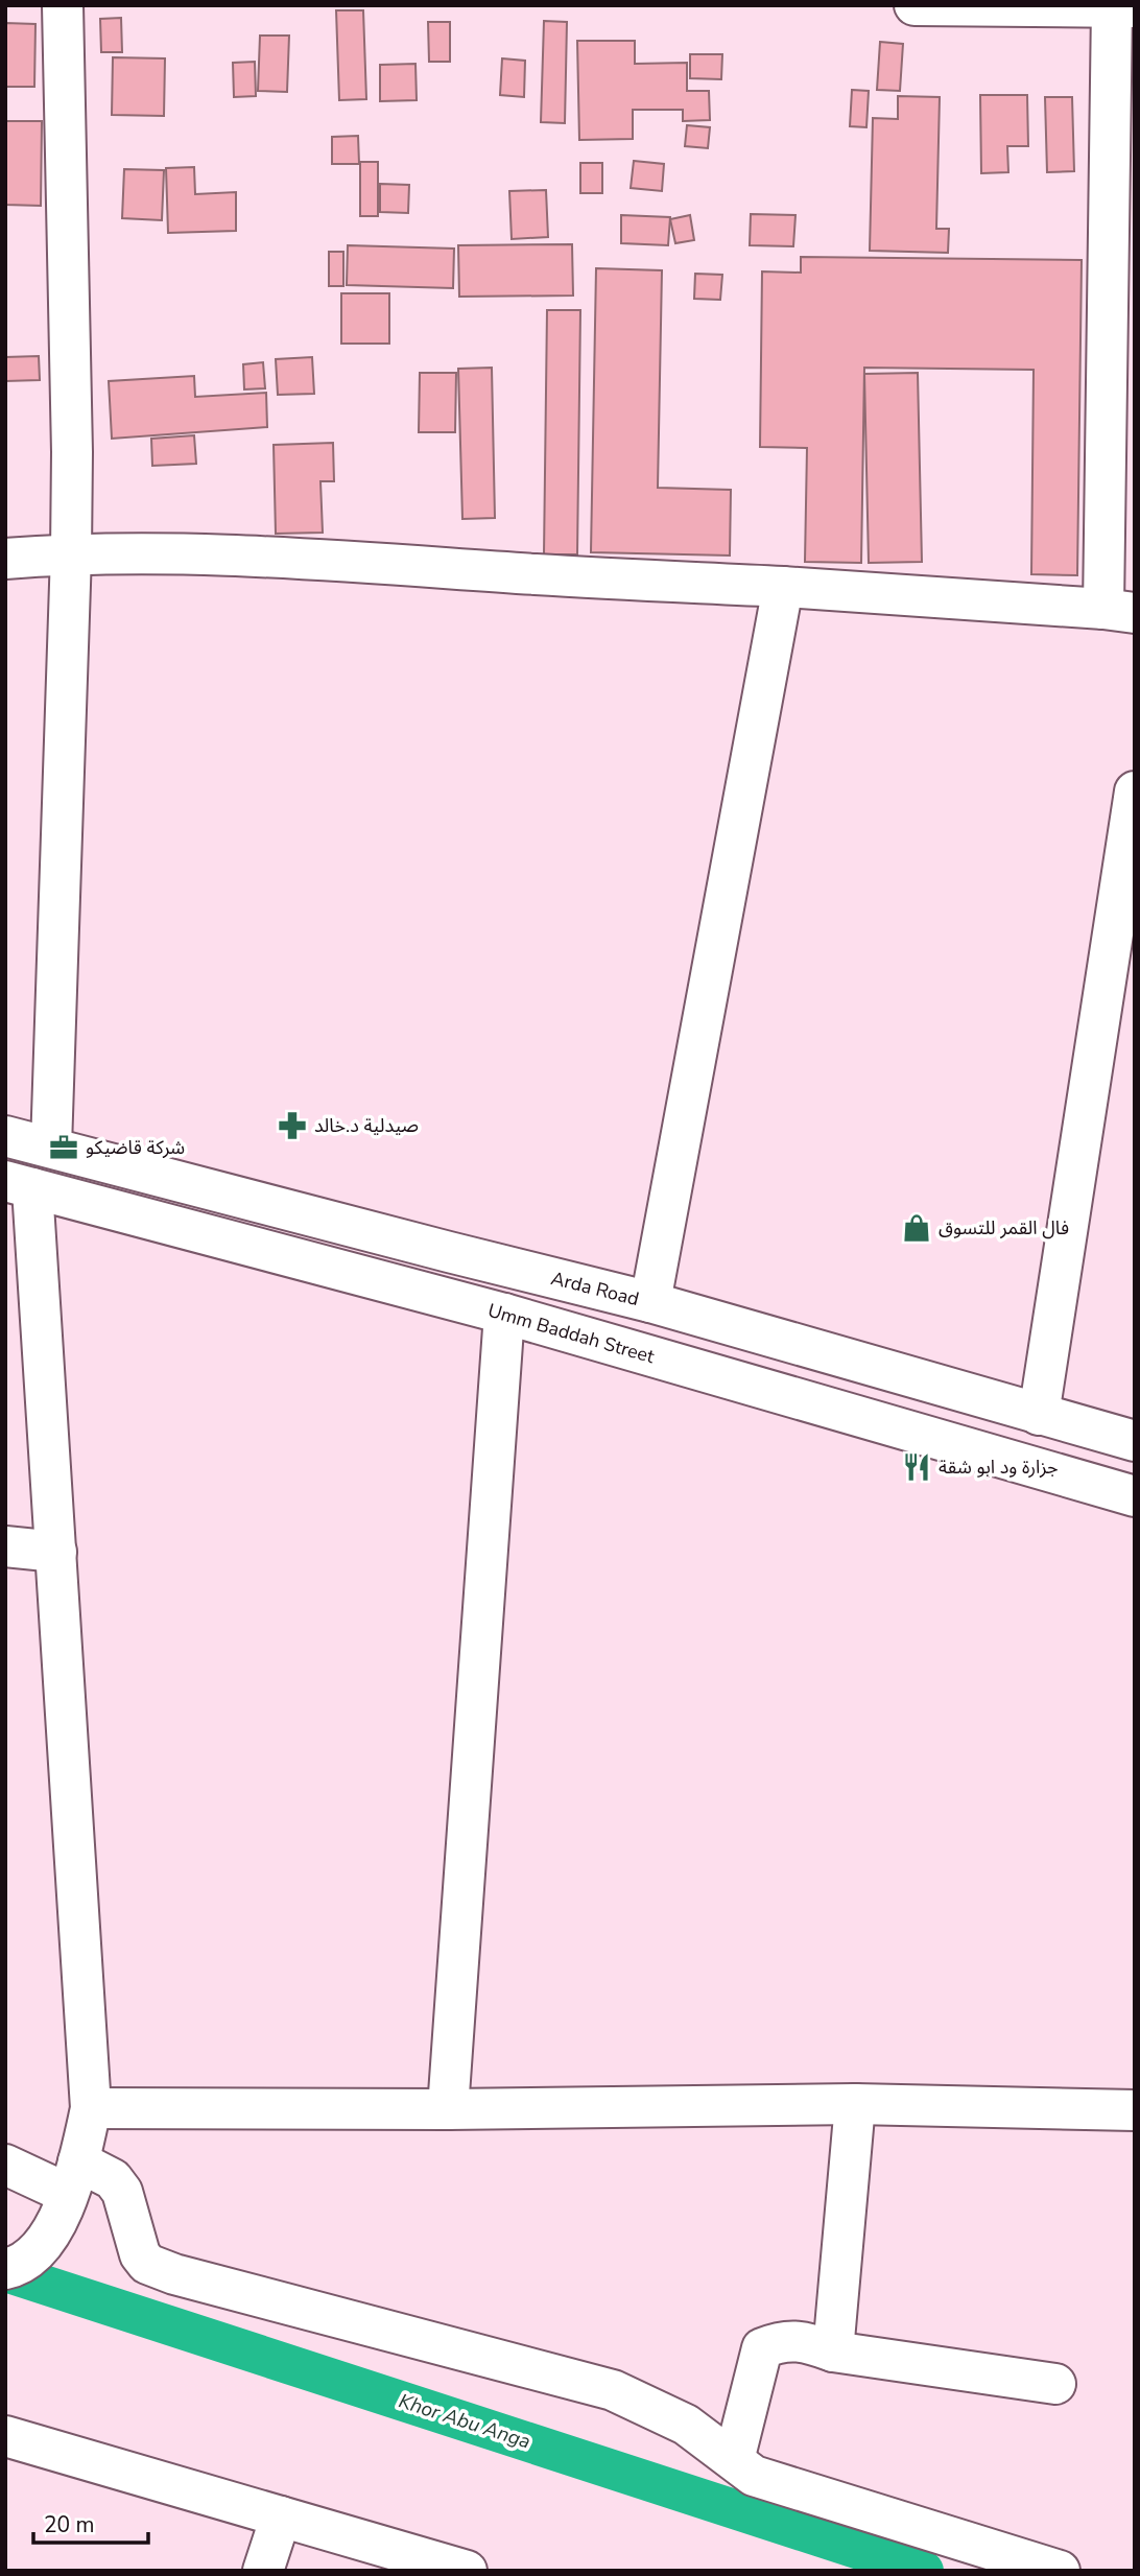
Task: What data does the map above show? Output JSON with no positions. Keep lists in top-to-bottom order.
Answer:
{
  "streets": {
    "street": ["Arda Road", "Umm Baddah Street"]
  },
  "water": ["Khor Abu Anga"],
  "places": {
    "pharmacy": ["صيدلية د.خالد"],
    "office": ["شركة قاضيكو"],
    "shop": ["فال القمر للتسوق"],
    "restaurant": ["جزارة ود ابو شقة"]
  },
  "scale_bar": "20 m"
}
